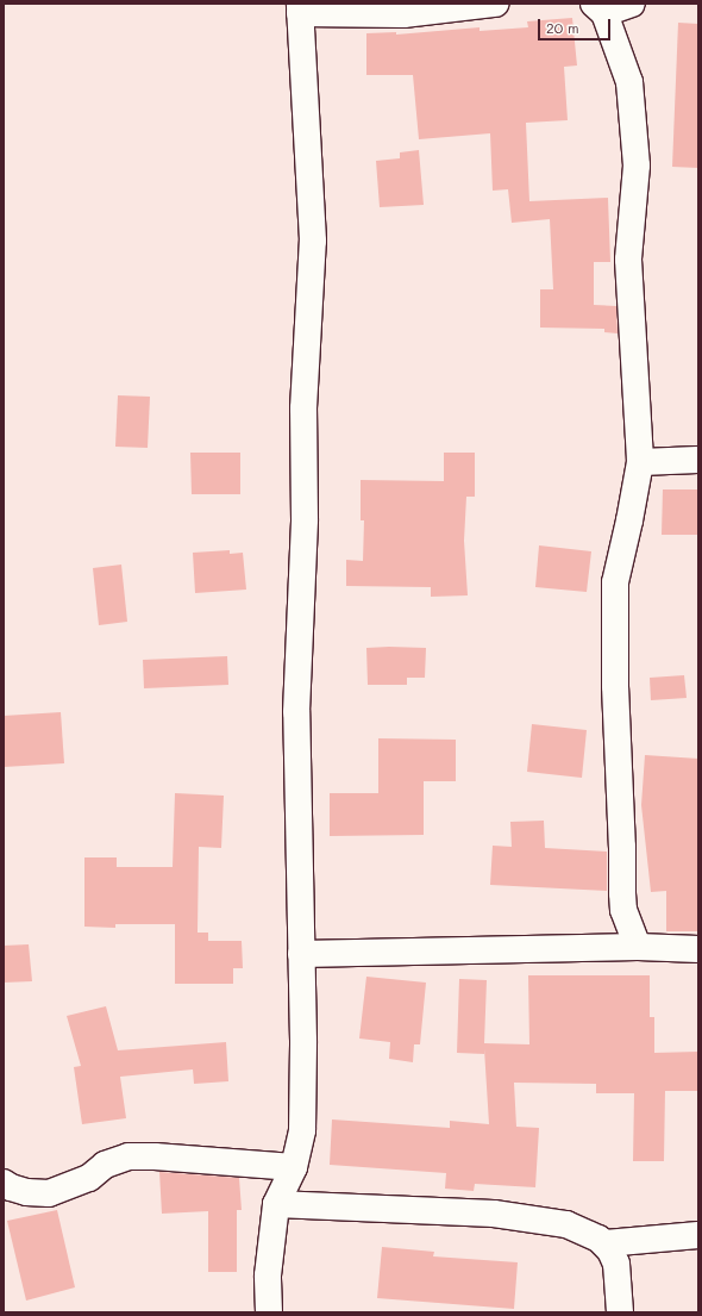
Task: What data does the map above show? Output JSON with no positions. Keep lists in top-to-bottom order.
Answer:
{
  "scale_bar": "20 m"
}
